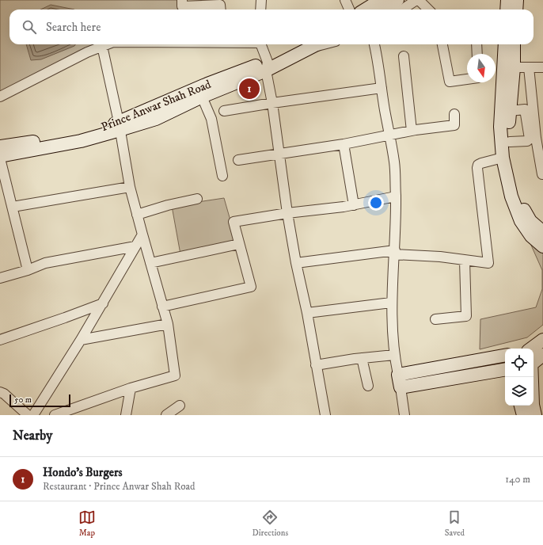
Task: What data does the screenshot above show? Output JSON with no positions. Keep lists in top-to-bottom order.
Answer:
{
  "streets": {
    "main road": ["Prince Anwar Shah Road"]
  },
  "scale_bar": "50 m",
  "north": "bottom",
  "page": {
    "search": "Search here",
    "pins": "1",
    "scale": "50 m",
    "heading": "Nearby",
    "list": [
      {
        "mark": "1",
        "name": "Hondo’s Burgers",
        "note": "Restaurant · Prince Anwar Shah Road",
        "value": "140 m"
      }
    ],
    "nav": ["Map", "Directions", "Saved"]
  }
}
